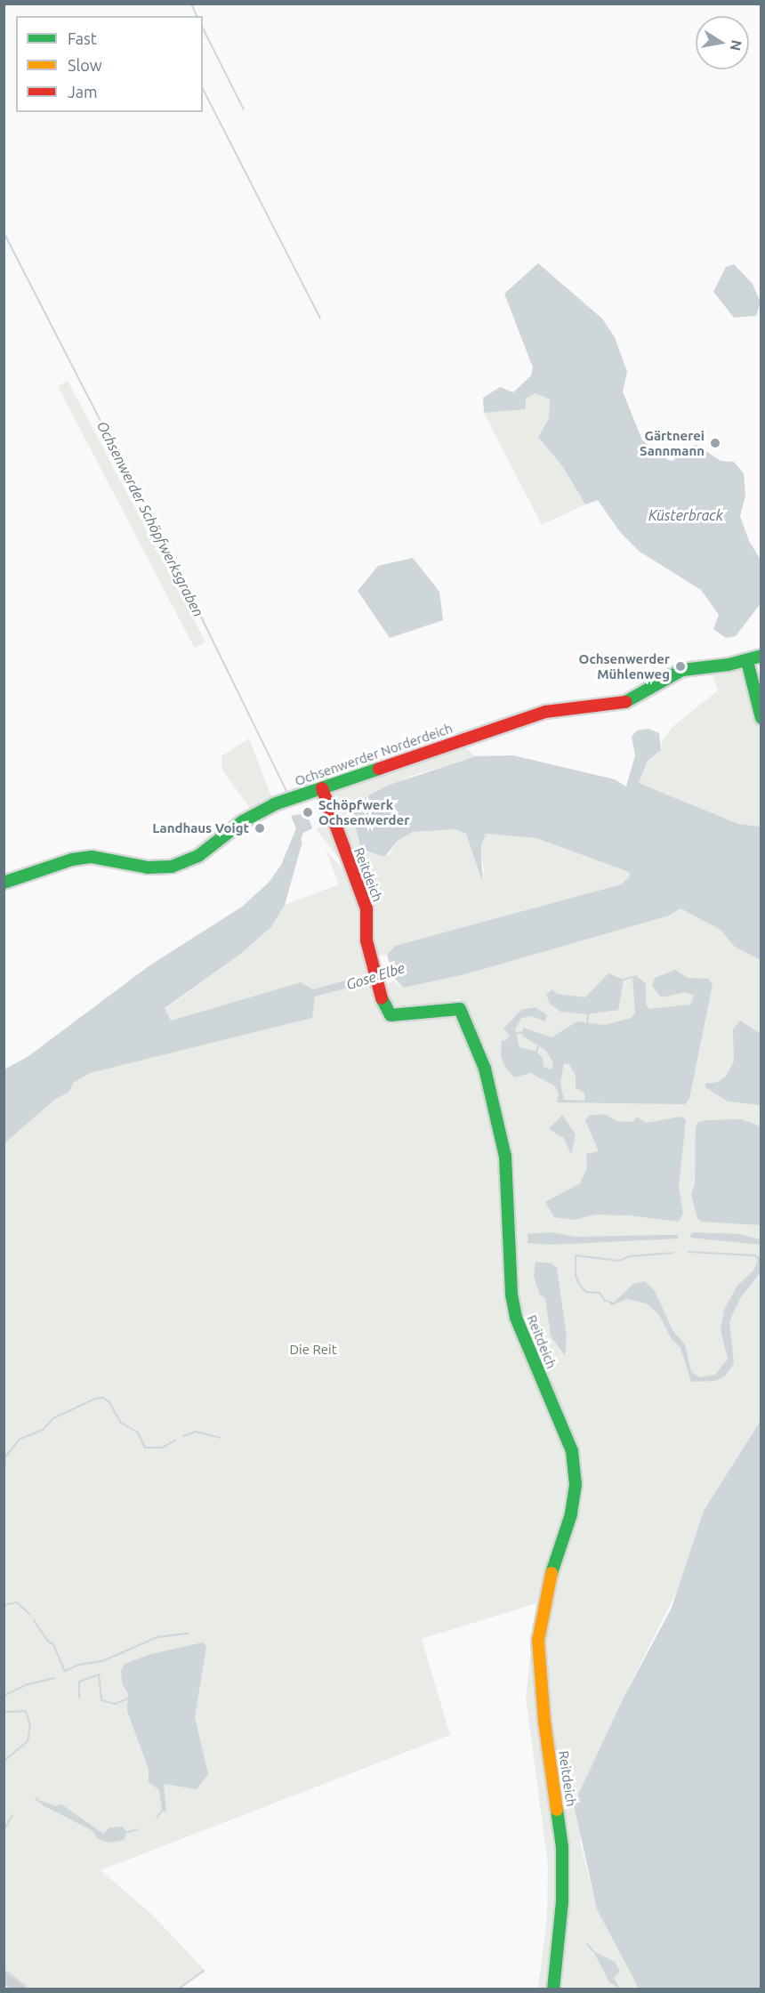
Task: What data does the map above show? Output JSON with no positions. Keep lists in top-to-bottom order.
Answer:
{
  "streets": {
    "street": ["Ochsenwerder Norderdeich", "Reitdeich"]
  },
  "crossings": [
    ["Ochsenwerder Norderdeich", "Reitdeich"]
  ],
  "water": ["Küsterbrack", "Ochsenwerder Schöpfwerksgraben", "Gose Elbe"],
  "parks": ["Die Reit"],
  "places": [
    "Gärtnerei Sannmann",
    "Ochsenwerder Mühlenweg",
    "Schöpfwerk Ochsenwerder",
    "Landhaus Voigt"
  ],
  "legend": ["Fast", "Slow", "Jam"],
  "north": "right"
}
